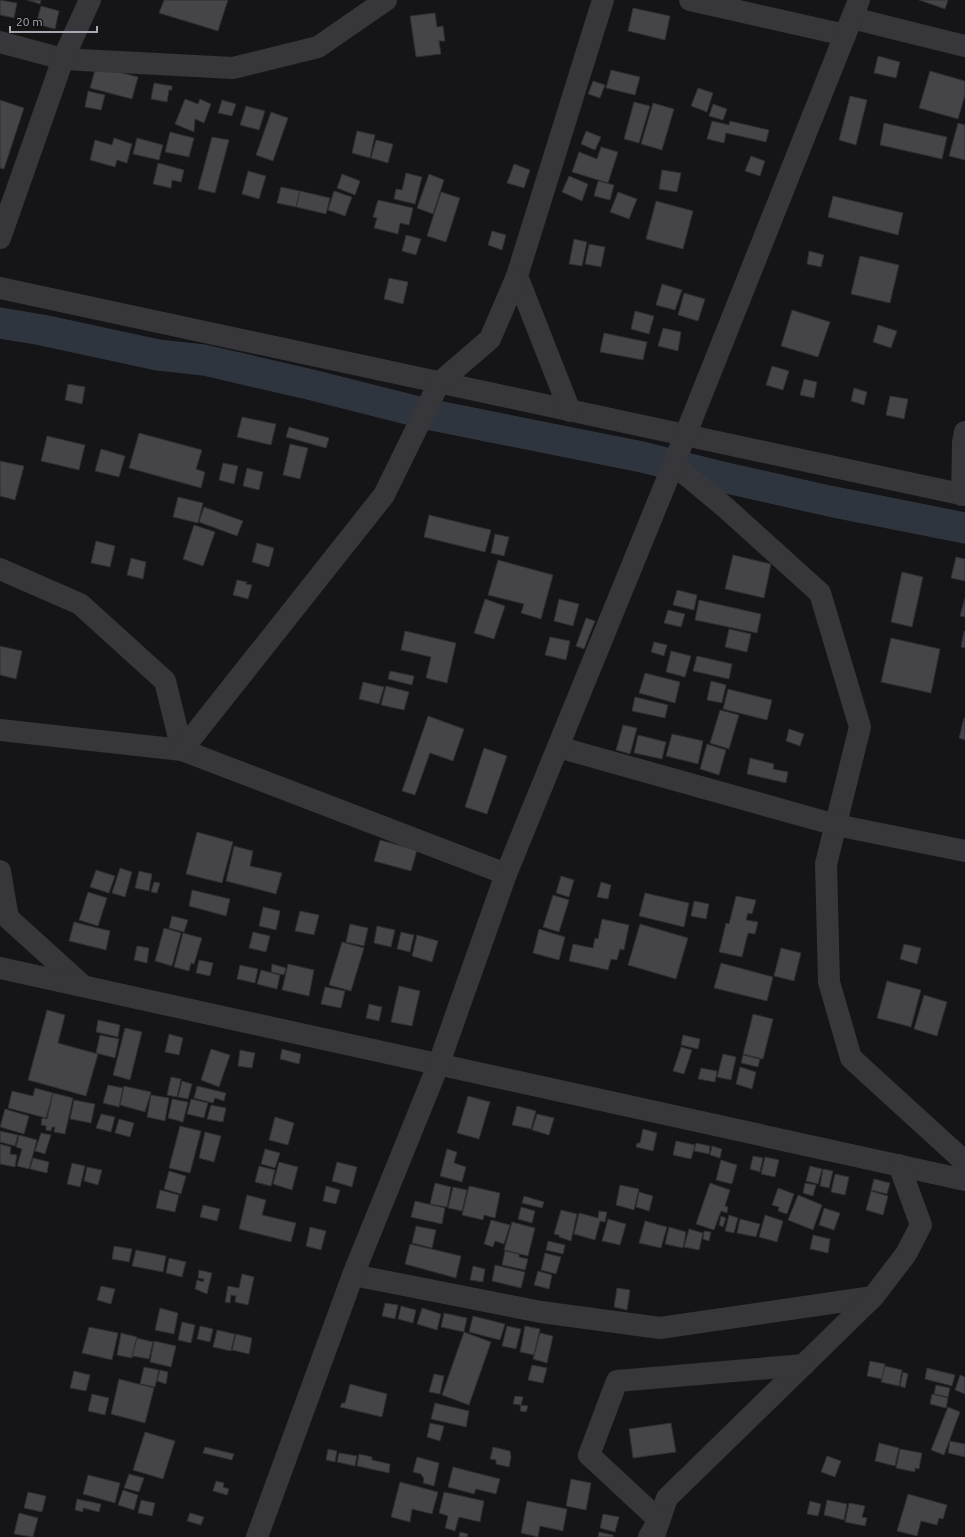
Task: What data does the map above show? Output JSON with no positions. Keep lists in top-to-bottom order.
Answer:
{
  "scale_bar": "20 m"
}
